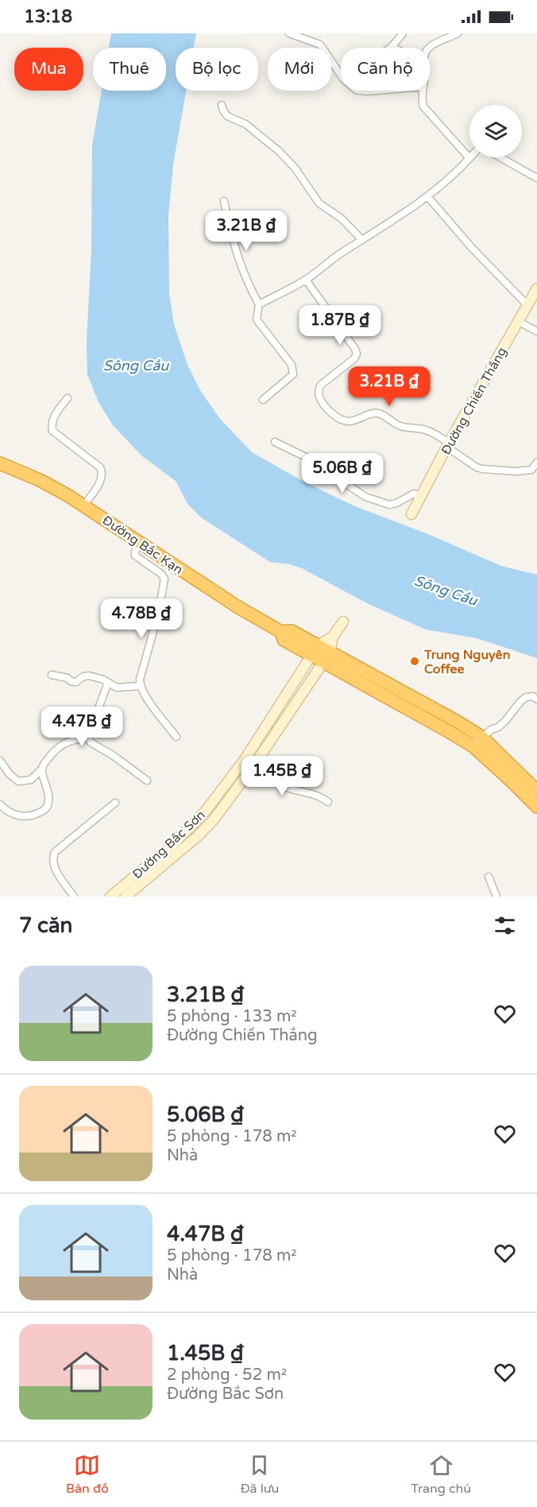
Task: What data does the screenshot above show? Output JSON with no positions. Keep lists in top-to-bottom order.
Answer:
{
  "streets": {
    "highway": ["Đường Bắc Kạn"],
    "main road": ["Đường Chiến Thắng", "Đường Bắc Sơn"]
  },
  "crossings": [
    ["Đường Bắc Kạn", "Đường Bắc Sơn"]
  ],
  "water": ["Sông Cầu"],
  "places": ["Trung Nguyên Coffee"],
  "page": {
    "status": "13:18",
    "chip": [
      "Mua",
      "Thuê",
      "Bộ lọc",
      "Mới",
      "Căn hộ"
    ],
    "price": [
      "3.21B ₫",
      "1.87B ₫",
      "3.21B ₫",
      "5.06B ₫",
      "4.78B ₫",
      "4.47B ₫",
      "1.45B ₫"
    ],
    "heading": "7 căn",
    "list": [
      {
        "name": "3.21B ₫",
        "note": "5 phòng · 133 m² · Đường Chiến Thắng"
      },
      {
        "name": "5.06B ₫",
        "note": "5 phòng · 178 m² · Nhà"
      },
      {
        "name": "4.47B ₫",
        "note": "5 phòng · 178 m² · Nhà"
      },
      {
        "name": "1.45B ₫",
        "note": "2 phòng · 52 m² · Đường Bắc Sơn"
      }
    ],
    "tabs": ["Bản đồ", "Đã lưu", "Trang chủ"]
  }
}
